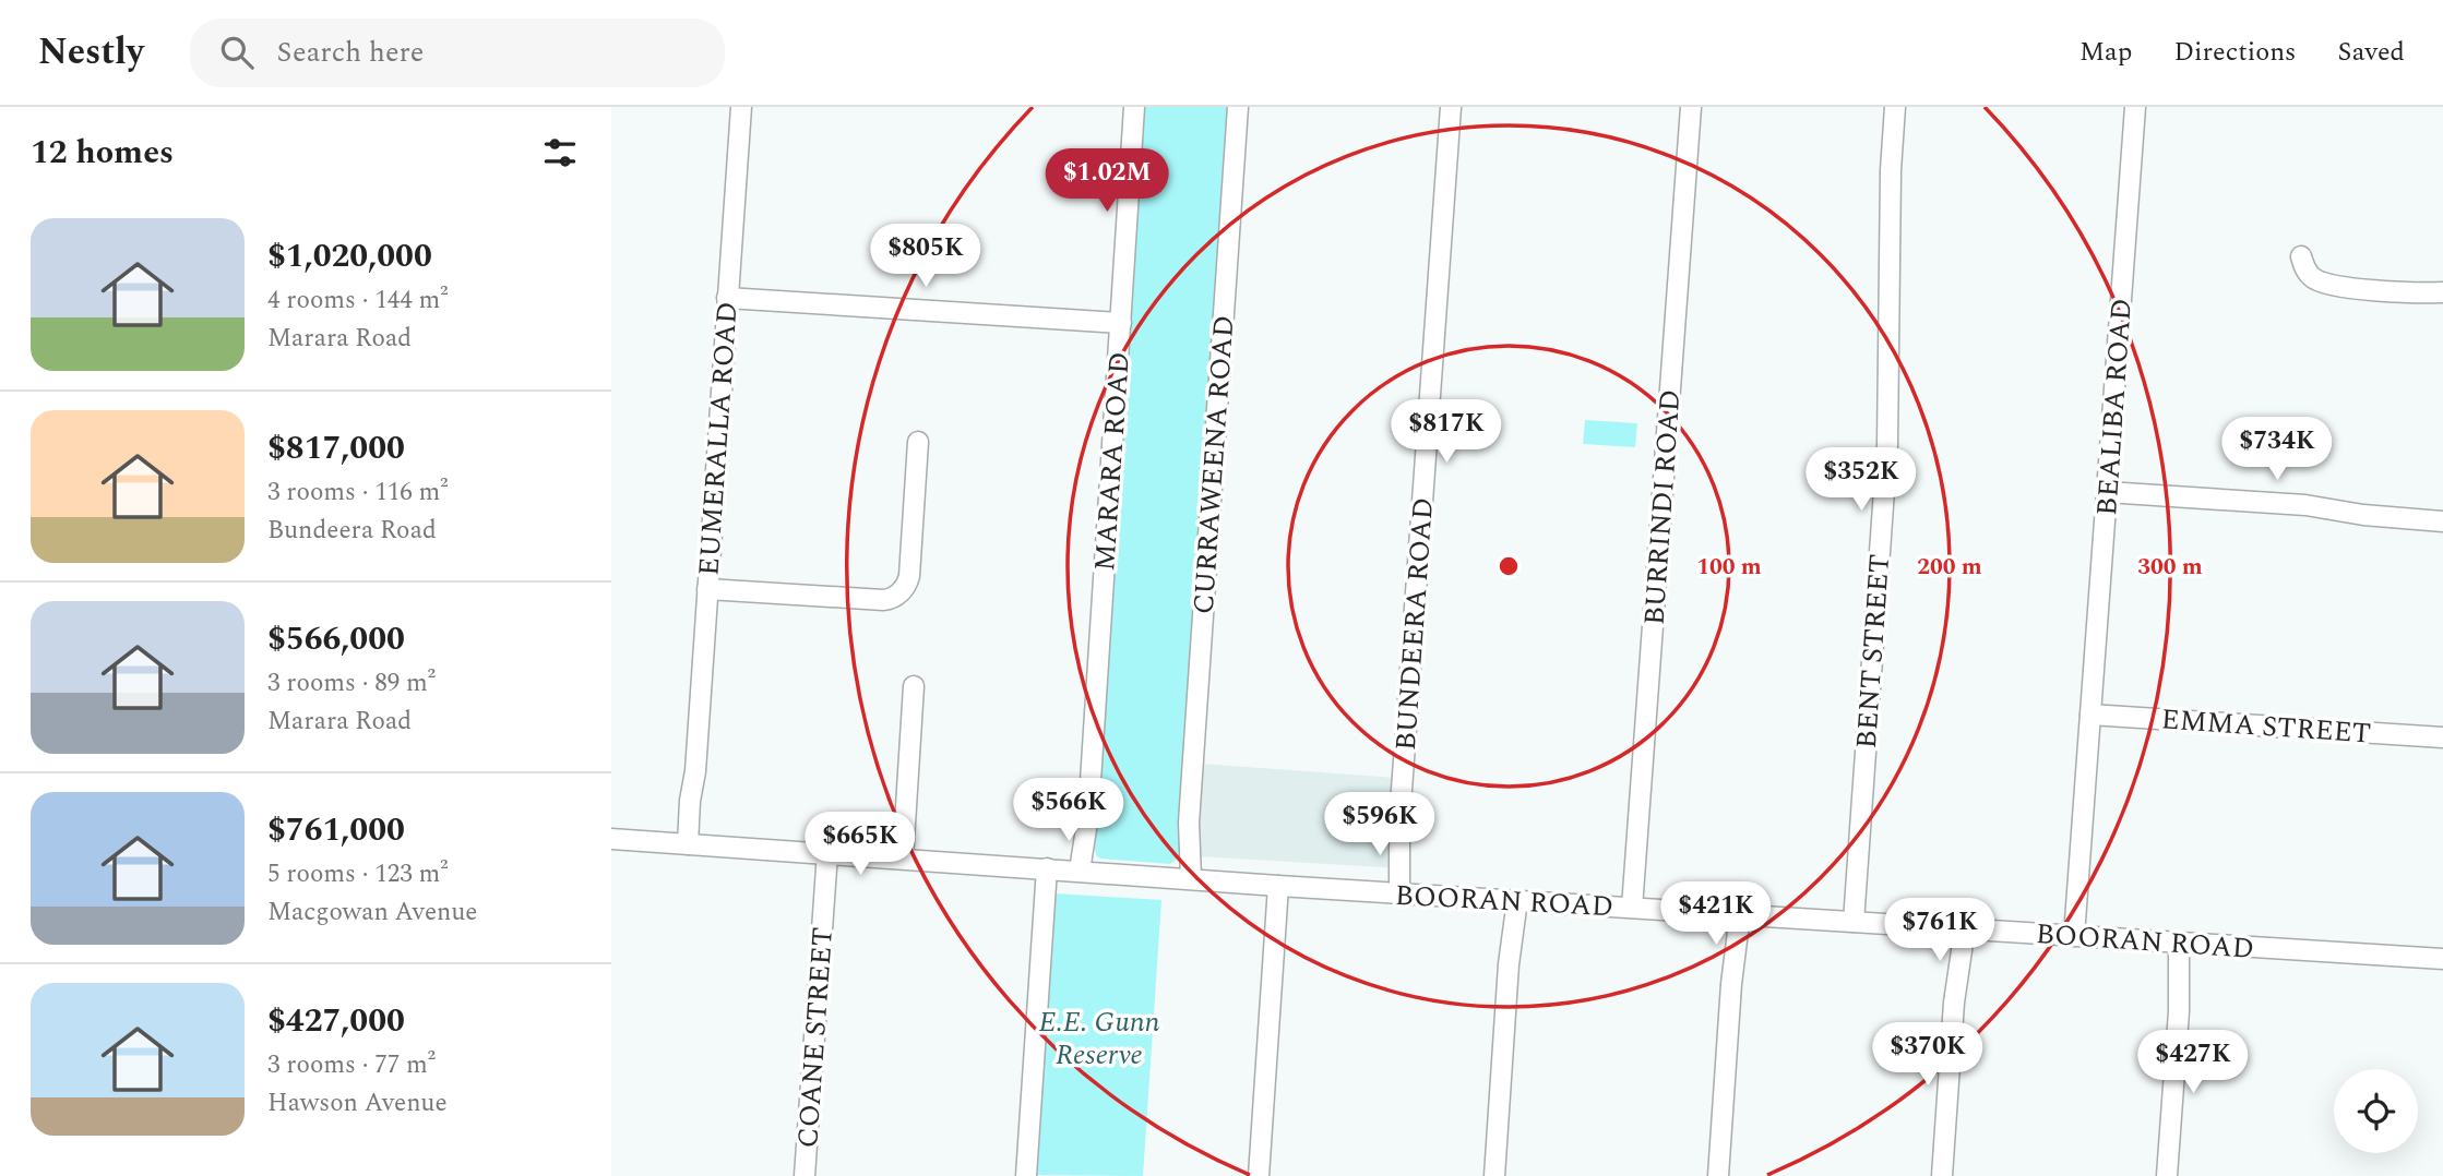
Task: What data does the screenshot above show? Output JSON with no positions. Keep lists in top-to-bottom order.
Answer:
{
  "streets": {
    "street": [
      "BEALIBA ROAD",
      "EUMERALLA ROAD",
      "MARARA ROAD",
      "CURRAWEENA ROAD",
      "BURRINDI ROAD",
      "BUNDEERA ROAD",
      "BENT STREET",
      "EMMA STREET",
      "BOORAN ROAD",
      "COANE STREET"
    ]
  },
  "crossings": [
    ["BEALIBA ROAD", "EMMA STREET"],
    ["BEALIBA ROAD", "BOORAN ROAD"],
    ["EUMERALLA ROAD", "BOORAN ROAD"],
    ["MARARA ROAD", "BOORAN ROAD"],
    ["CURRAWEENA ROAD", "BOORAN ROAD"],
    ["BURRINDI ROAD", "BOORAN ROAD"],
    ["BUNDEERA ROAD", "BOORAN ROAD"],
    ["BENT STREET", "BOORAN ROAD"],
    ["BOORAN ROAD", "COANE STREET"]
  ],
  "parks": ["E.E. Gunn Reserve"],
  "page": {
    "header": "Nestly",
    "search": "Search here",
    "nav": ["Map", "Directions", "Saved"],
    "heading": "12 homes",
    "price": [
      "$1.02M",
      "$805K",
      "$817K",
      "$734K",
      "$352K",
      "$566K",
      "$596K",
      "$665K",
      "$421K",
      "$761K",
      "$370K",
      "$427K"
    ],
    "list": [
      {
        "name": "$1,020,000",
        "note": "4 rooms · 144 m² · Marara Road"
      },
      {
        "name": "$817,000",
        "note": "3 rooms · 116 m² · Bundeera Road"
      },
      {
        "name": "$566,000",
        "note": "3 rooms · 89 m² · Marara Road"
      },
      {
        "name": "$761,000",
        "note": "5 rooms · 123 m² · Macgowan Avenue"
      },
      {
        "name": "$427,000",
        "note": "3 rooms · 77 m² · Hawson Avenue"
      }
    ]
  },
  "rings": ["100 m", "200 m", "300 m"]
}
